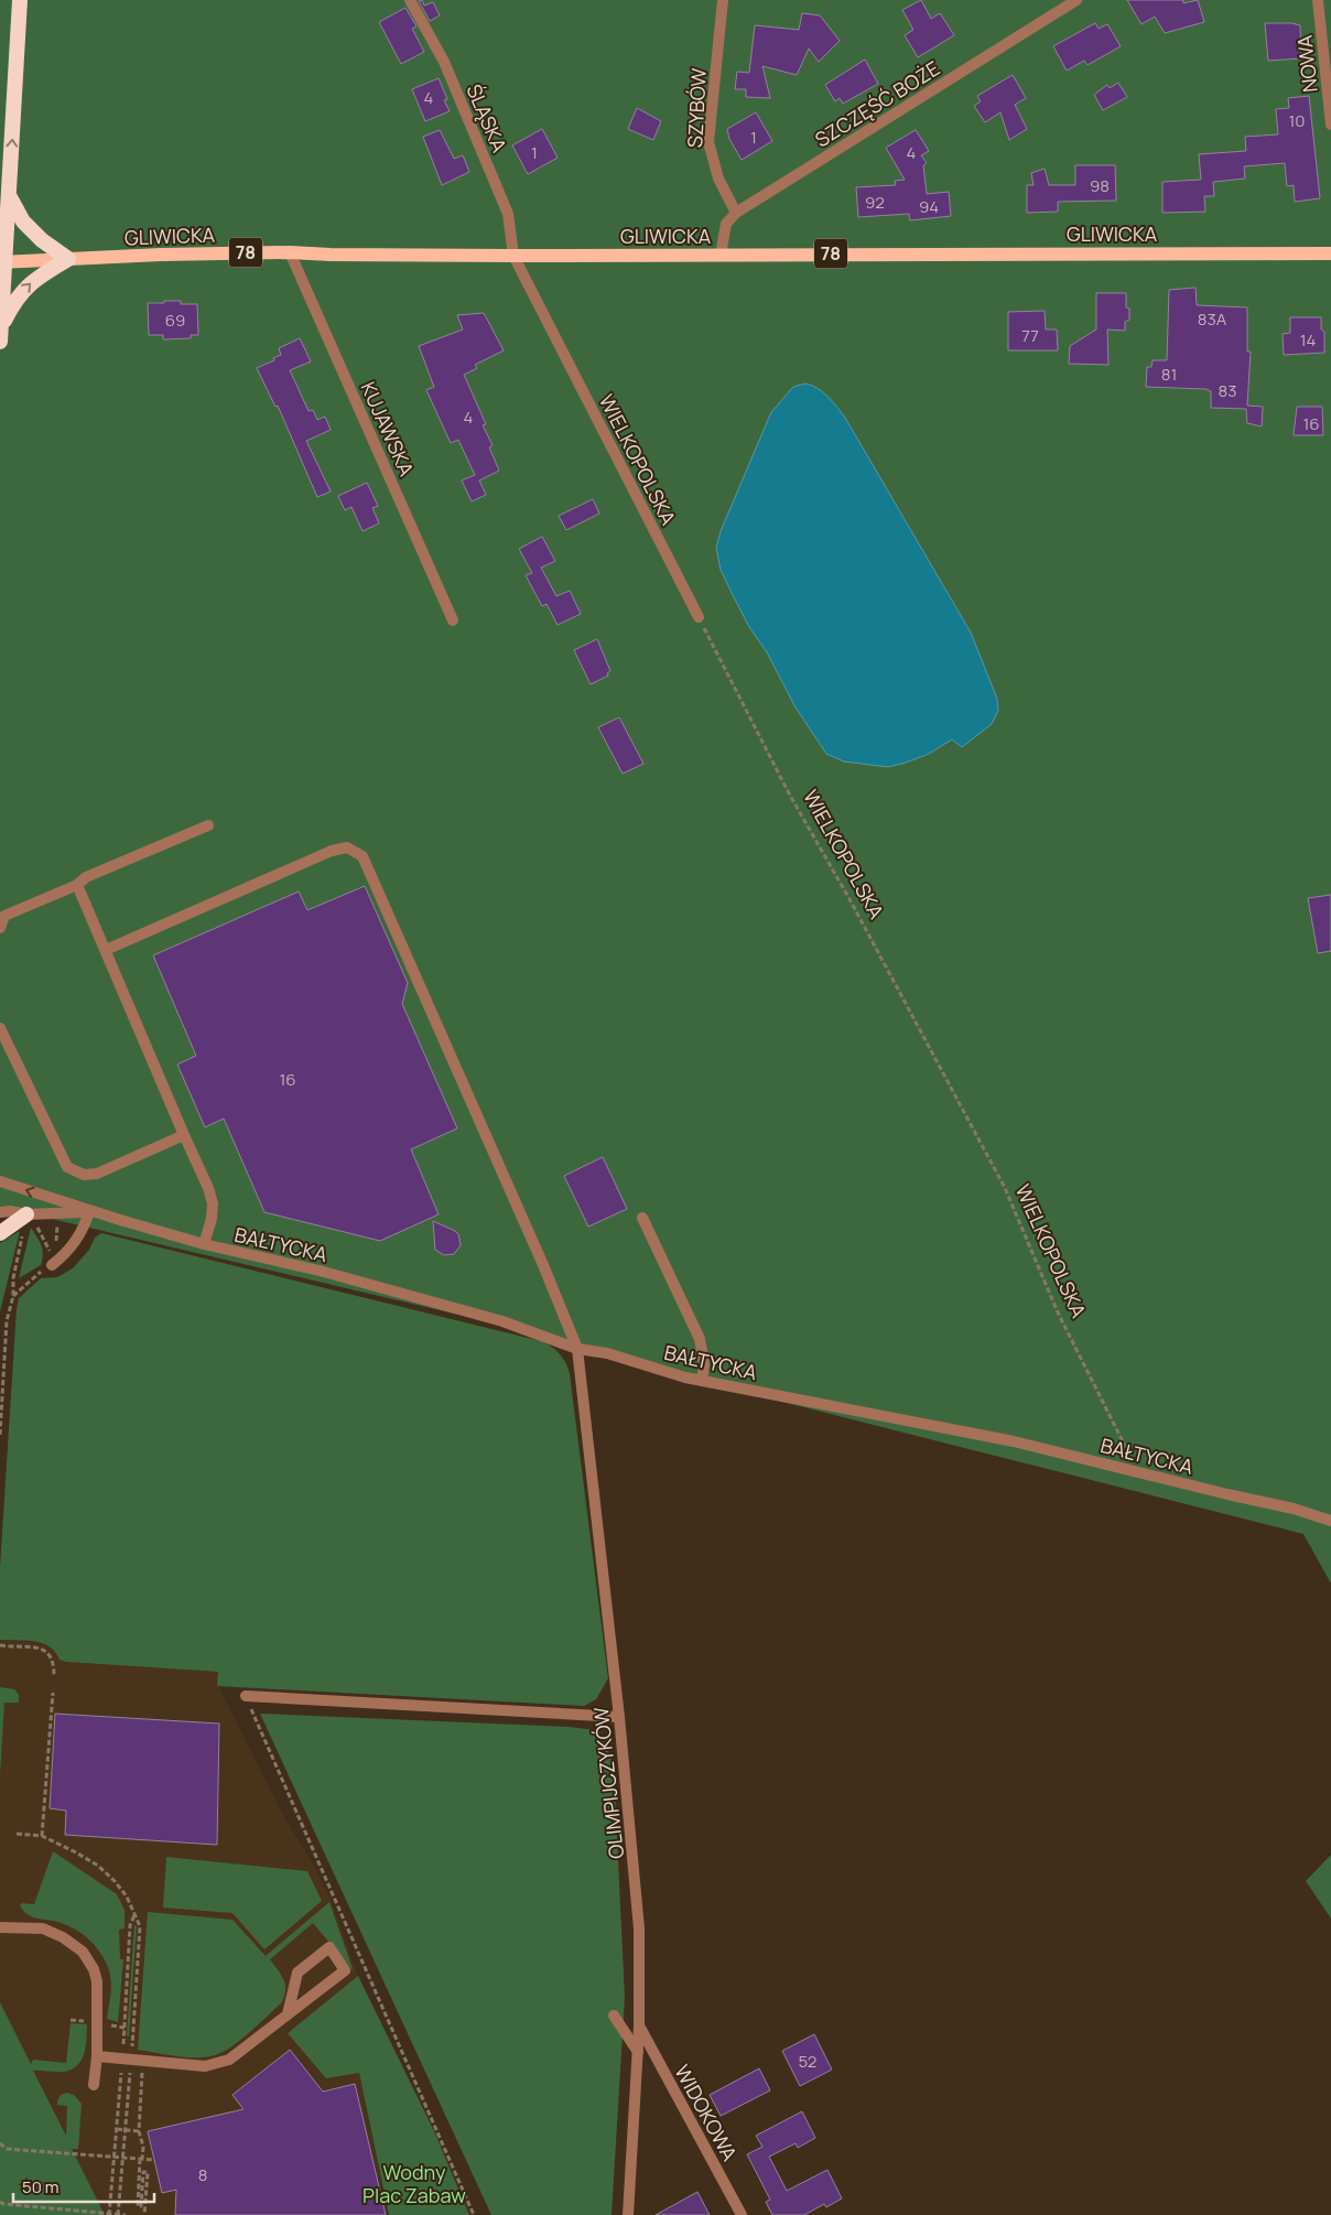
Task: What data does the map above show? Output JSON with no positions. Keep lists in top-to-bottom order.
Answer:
{
  "streets": {
    "main road": ["GLIWICKA", "78"],
    "street": [
      "NOWA",
      "SZCZĘŚĆ BOŻE",
      "SZYBÓW",
      "ŚLĄSKA",
      "KUJAWSKA",
      "WIELKOPOLSKA",
      "BAŁTYCKA",
      "OLIMPIJCZYKÓW",
      "WIDOKOWA"
    ]
  },
  "crossings": [
    ["SZCZĘŚĆ BOŻE", "SZYBÓW"],
    ["ŚLĄSKA", "GLIWICKA"],
    ["ŚLĄSKA", "WIELKOPOLSKA"],
    ["GLIWICKA", "KUJAWSKA"],
    ["GLIWICKA", "WIELKOPOLSKA"],
    ["WIELKOPOLSKA", "BAŁTYCKA"],
    ["BAŁTYCKA", "OLIMPIJCZYKÓW"],
    ["OLIMPIJCZYKÓW", "WIDOKOWA"]
  ],
  "parks": ["Wodny Plac Zabaw"],
  "house_numbers": [
    "4",
    "10",
    "1",
    "1",
    "4",
    "98",
    "92",
    "94",
    "83A",
    "69",
    "77",
    "14",
    "81",
    "83",
    "4",
    "16",
    "16",
    "52",
    "8"
  ],
  "scale_bar": "50 m"
}
